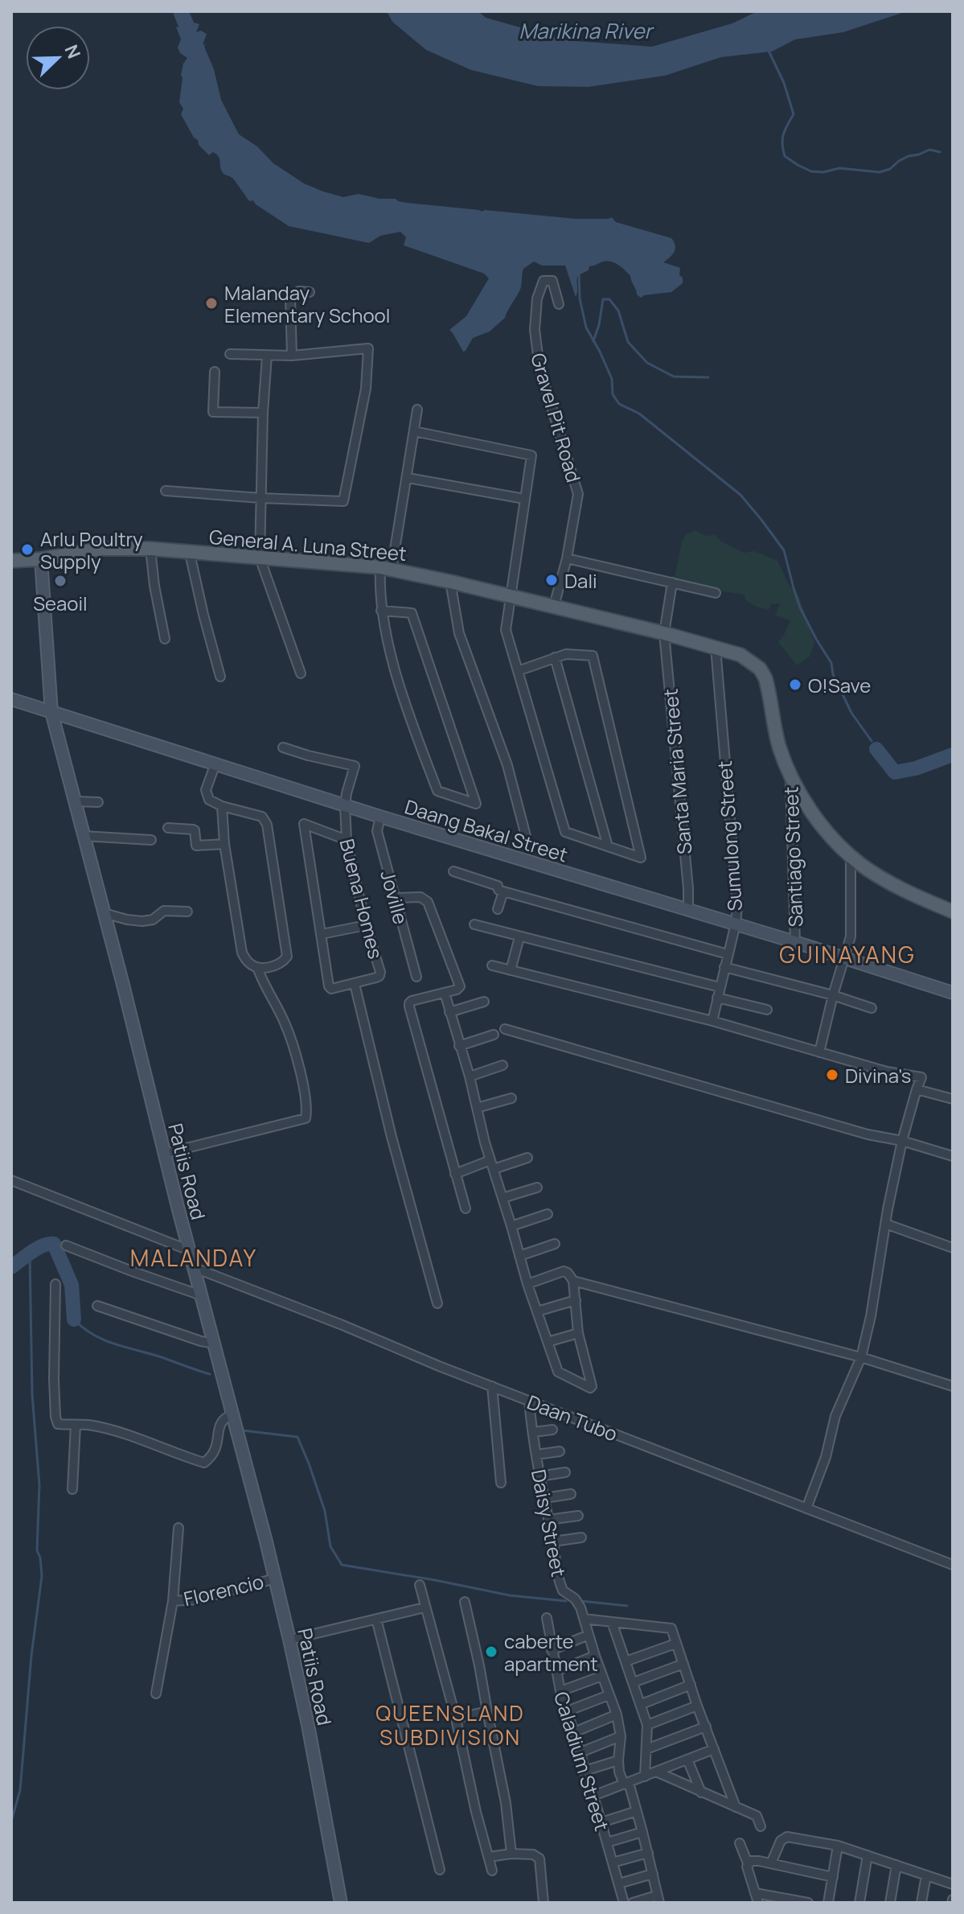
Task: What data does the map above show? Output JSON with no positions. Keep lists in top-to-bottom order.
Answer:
{
  "streets": {
    "main road": ["General A. Luna Street"],
    "street": [
      "Gravel Pit Road",
      "Santa Maria Street",
      "Daang Bakal Street",
      "Sumulong Street",
      "Santiago Street",
      "Joville",
      "Buena Homes",
      "Patiis Road",
      "Daan Tubo",
      "Daisy Street",
      "Florencio",
      "Caladium Street"
    ]
  },
  "crossings": [
    ["Gravel Pit Road", "General A. Luna Street"],
    ["General A. Luna Street", "Santa Maria Street"],
    ["General A. Luna Street", "Sumulong Street"],
    ["General A. Luna Street", "Santiago Street"],
    ["General A. Luna Street", "Patiis Road"],
    ["Santa Maria Street", "Daang Bakal Street"],
    ["Daang Bakal Street", "Sumulong Street"],
    ["Daang Bakal Street", "Santiago Street"],
    ["Daang Bakal Street", "Joville"],
    ["Daang Bakal Street", "Buena Homes"],
    ["Daang Bakal Street", "Patiis Road"],
    ["Patiis Road", "Daan Tubo"],
    ["Patiis Road", "Florencio"],
    ["Daan Tubo", "Daisy Street"]
  ],
  "districts": ["GUINAYANG", "MALANDAY", "QUEENSLAND SUBDIVISION"],
  "water": ["Marikina River"],
  "places": [
    "Malanday Elementary School",
    "Arlu Poultry Supply",
    "Dali",
    "Seaoil",
    "O!Save",
    "Divina's",
    "caberte apartment"
  ],
  "north": "top right"
}
